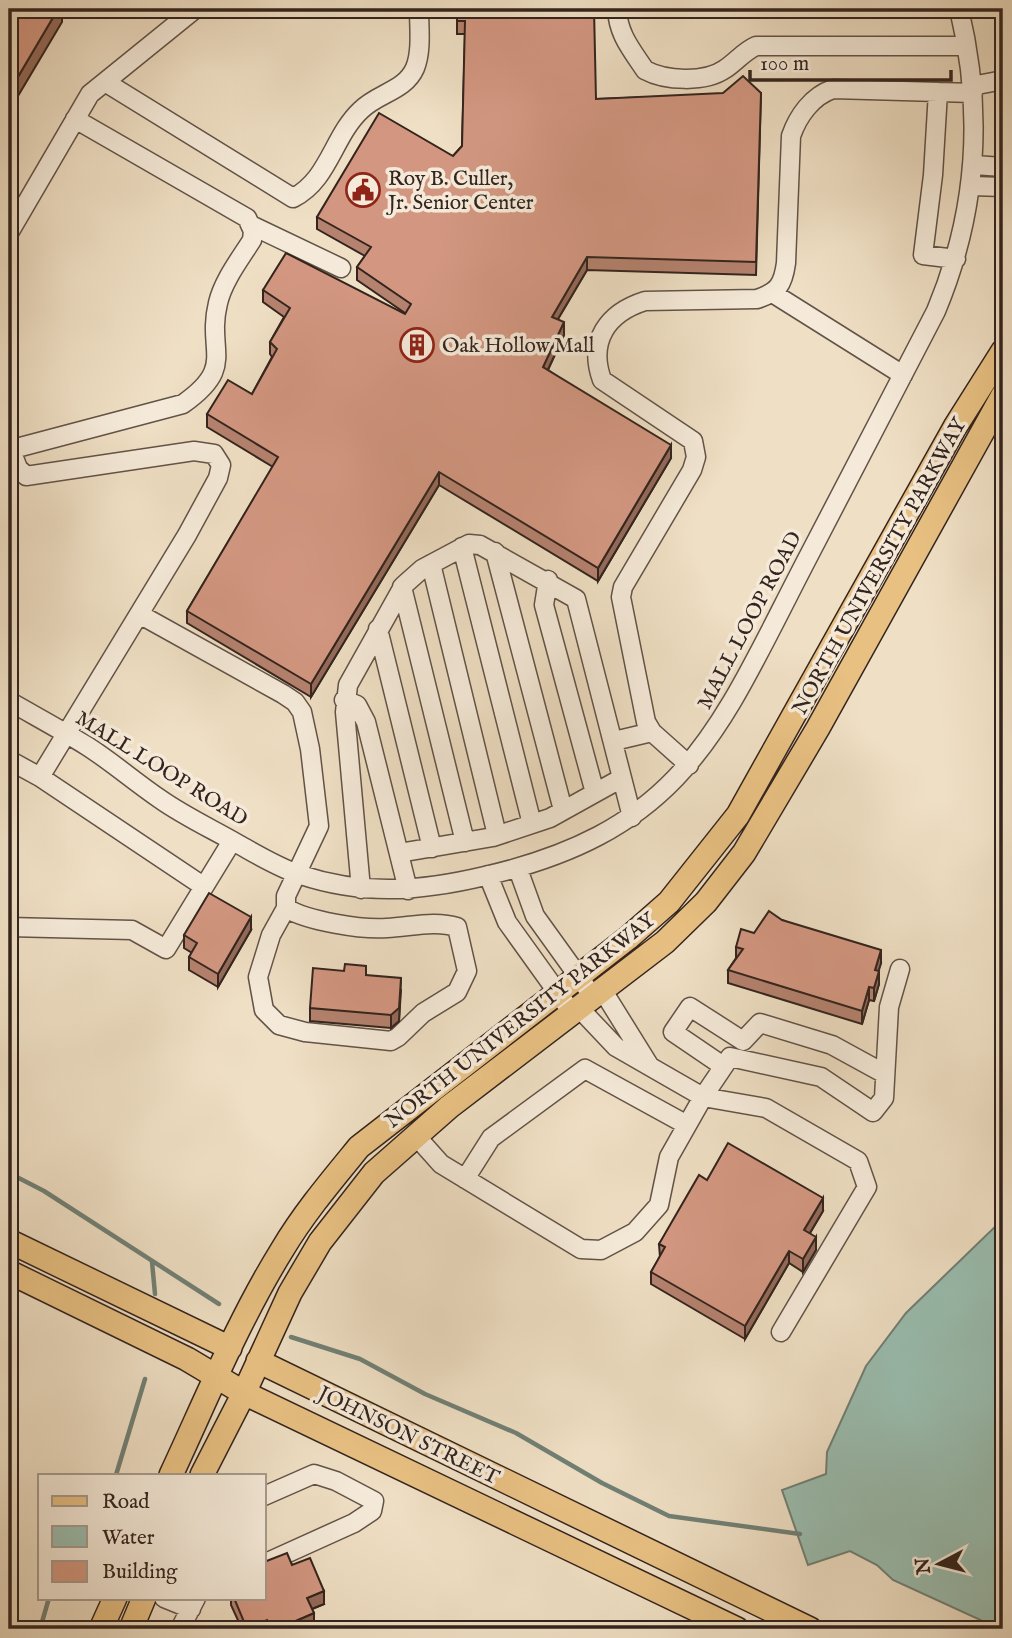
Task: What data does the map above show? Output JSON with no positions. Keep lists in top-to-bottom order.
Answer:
{
  "streets": {
    "main road": ["NORTH UNIVERSITY PARKWAY", "JOHNSON STREET"],
    "street": ["MALL LOOP ROAD"]
  },
  "crossings": [
    ["NORTH UNIVERSITY PARKWAY", "JOHNSON STREET"]
  ],
  "places": {
    "public building": ["Roy B. Culler, Jr. Senior Center"],
    "building": ["Oak Hollow Mall"]
  },
  "legend": ["Road", "Water", "Building"],
  "scale_bar": "100 m",
  "north": "left"
}
